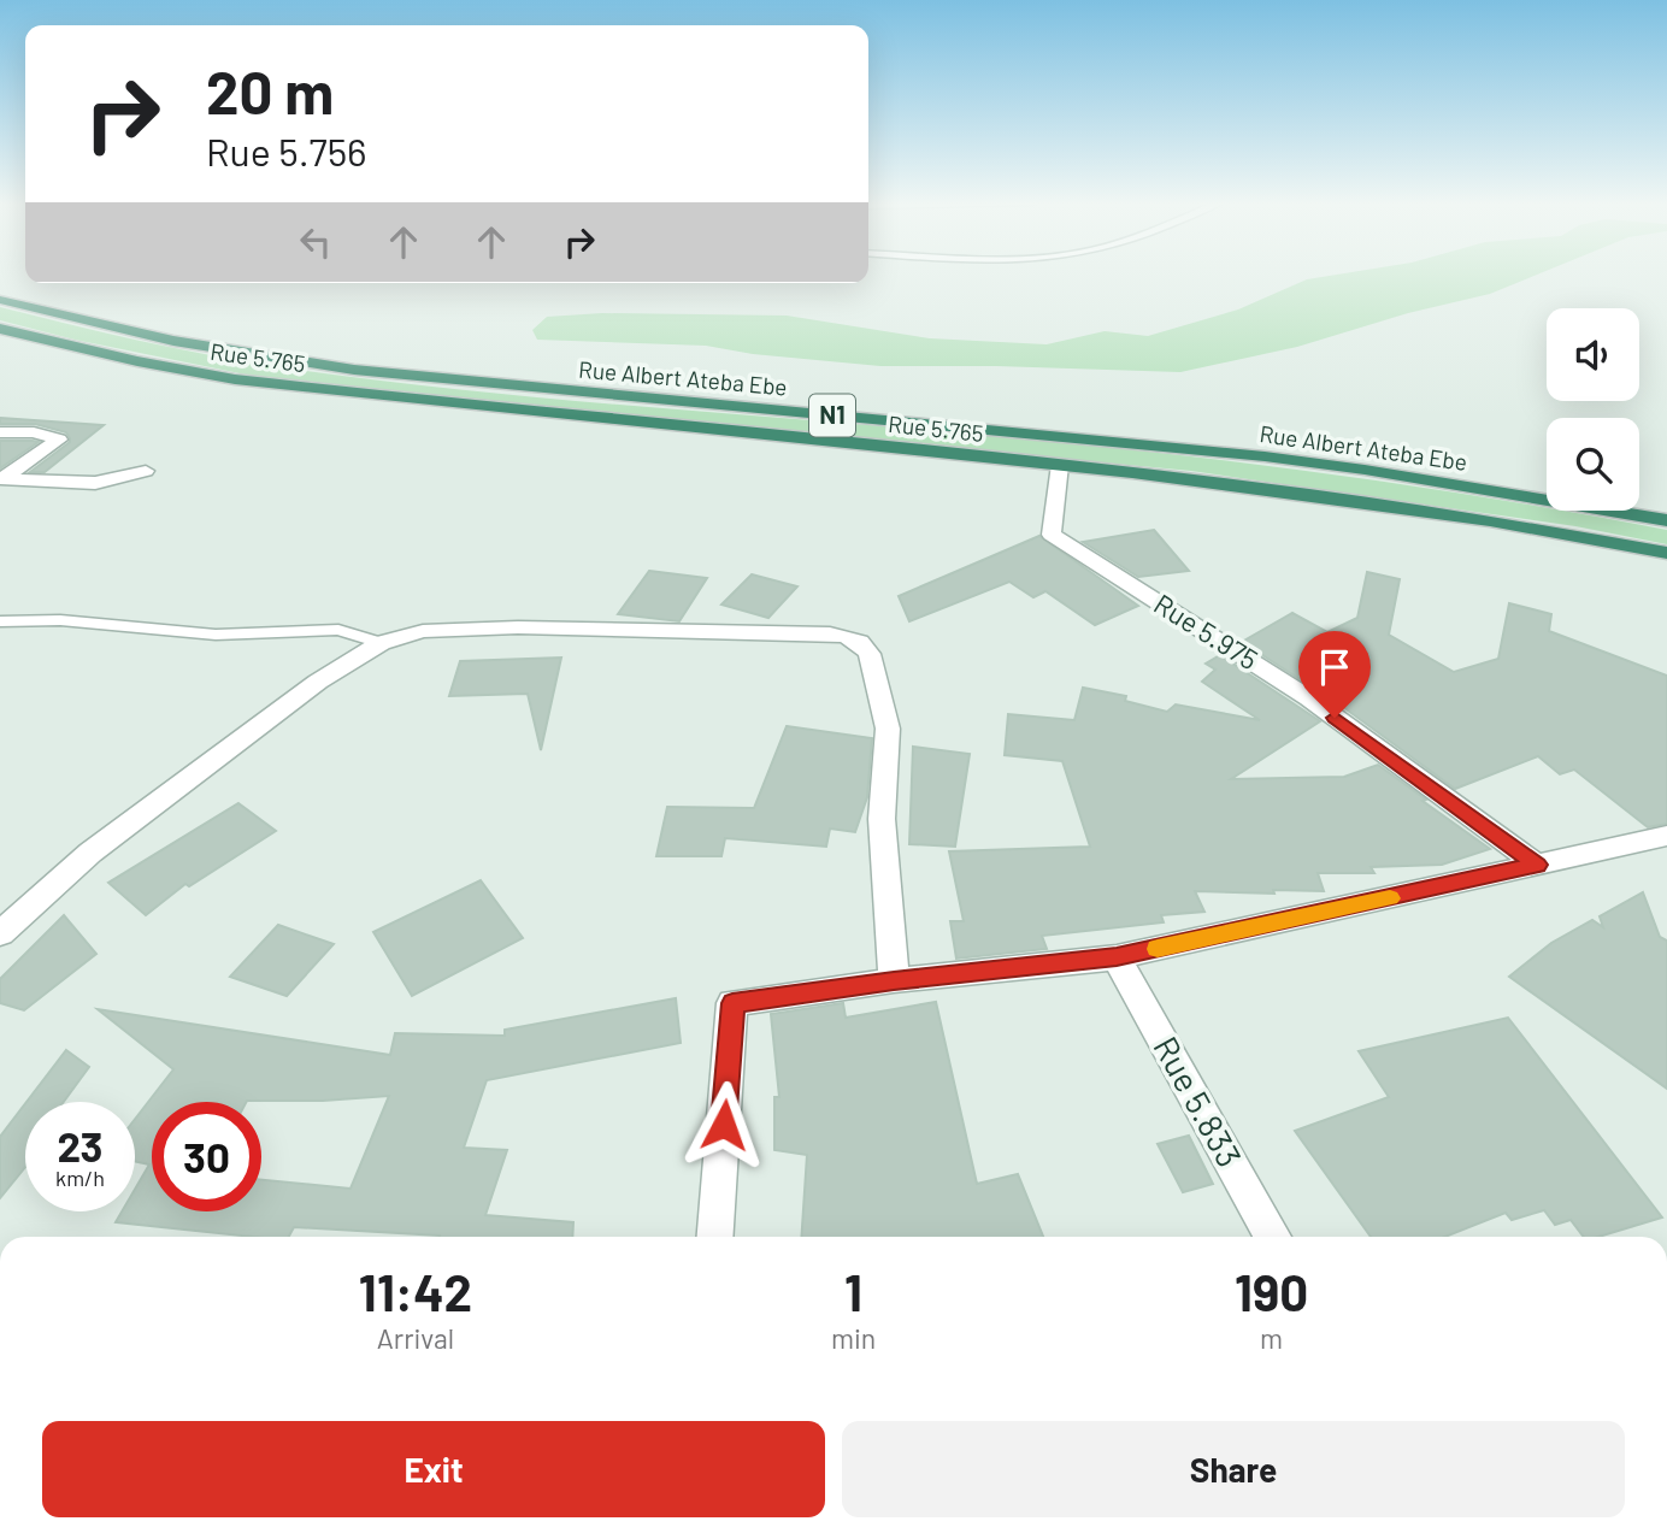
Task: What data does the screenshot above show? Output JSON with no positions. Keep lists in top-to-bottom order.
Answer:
{
  "streets": {
    "highway": ["Rue 5.765", "Rue Albert Ateba Ebe", "N1"],
    "street": ["Rue 5.975", "Rue 5.833"]
  },
  "crossings": [
    ["Rue 5.765", "Rue 5.975"]
  ],
  "page": {
    "turn": ["20 m", "Rue 5.756"],
    "speed": "23 km/h",
    "limit": "30",
    "eta": [
      "11:42",
      "Arrival",
      "1",
      "min",
      "190",
      "m"
    ],
    "buttons": ["Exit", "Share"]
  }
}
